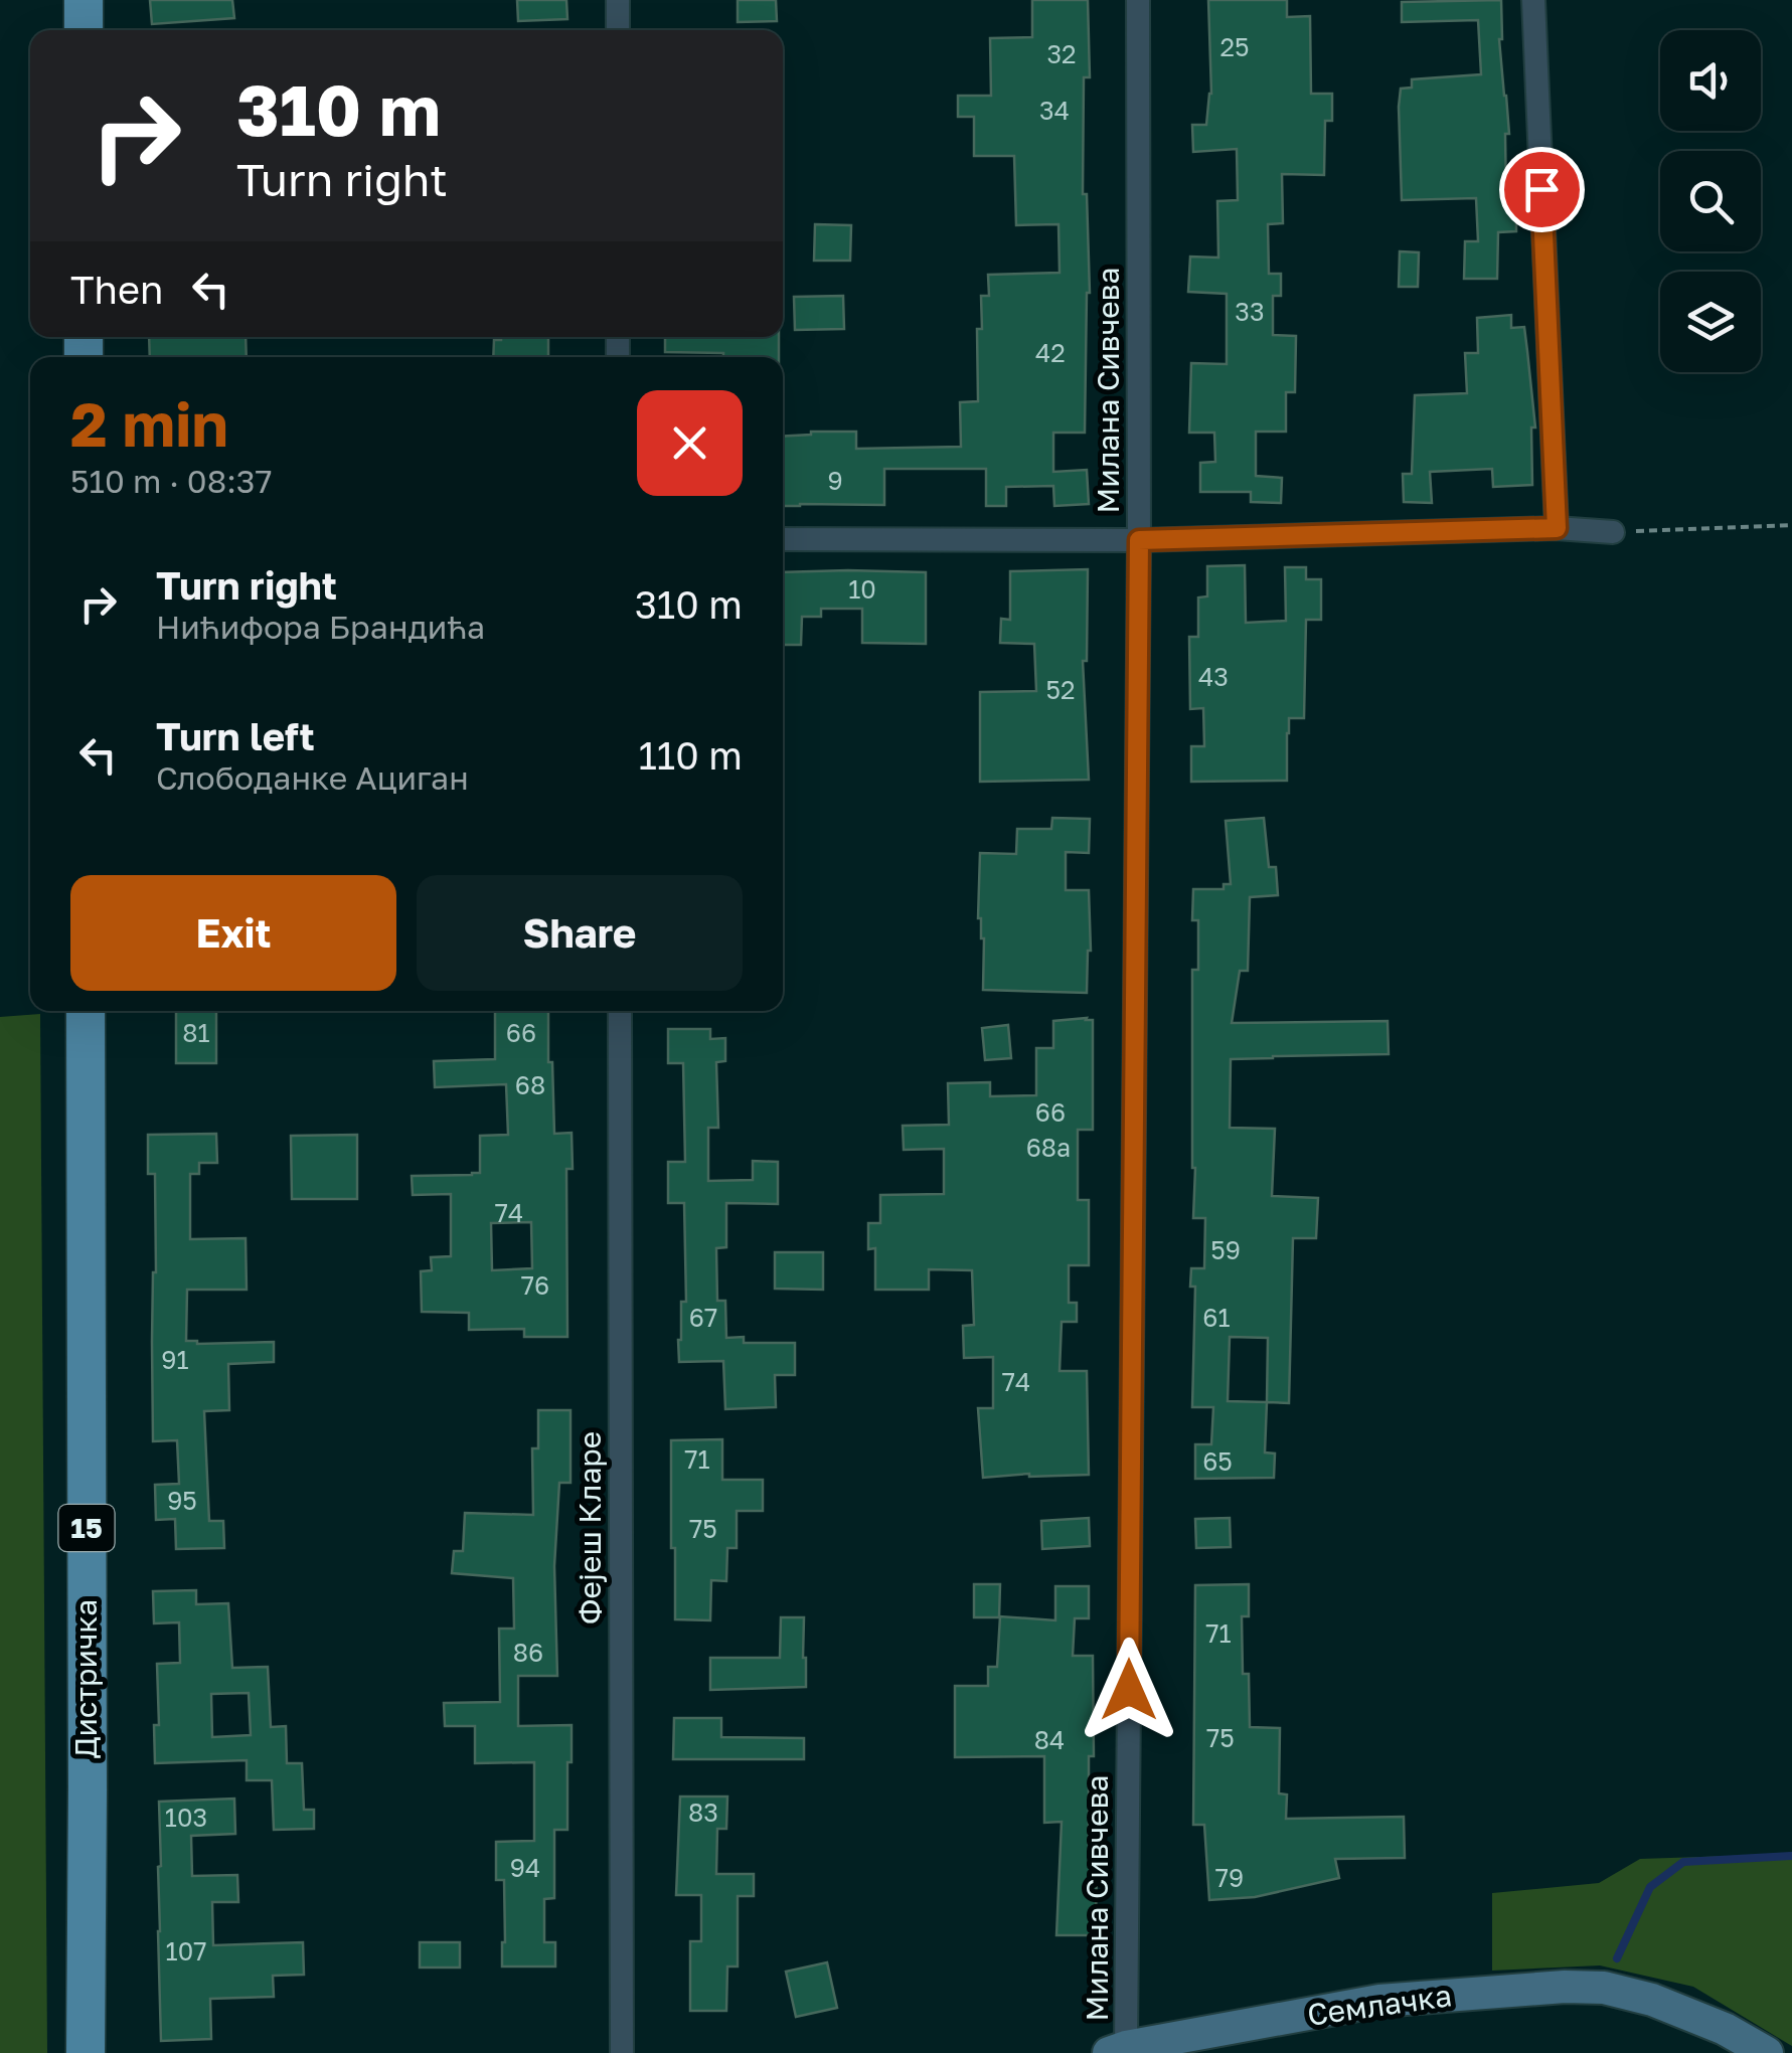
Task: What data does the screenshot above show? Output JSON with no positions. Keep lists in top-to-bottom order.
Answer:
{
  "streets": {
    "main road": ["15", "Дистричка", "Семлачка"],
    "street": ["Милана Сивчева", "Фејеш Кларе"]
  },
  "crossings": [
    ["Милана Сивчева", "Семлачка"]
  ],
  "house_numbers": [
    "25",
    "32",
    "34",
    "33",
    "42",
    "9",
    "10",
    "43",
    "52",
    "81",
    "66",
    "68",
    "66",
    "68a",
    "74",
    "59",
    "76",
    "67",
    "61",
    "91",
    "74",
    "71",
    "65",
    "95",
    "75",
    "71",
    "86",
    "75",
    "84",
    "83",
    "103",
    "94",
    "79",
    "107"
  ],
  "page": {
    "turn": ["310 m", "Turn right"],
    "then": "Then",
    "heading": ["2 min", "510 m · 08:37"],
    "list": [
      {
        "name": "Turn right",
        "note": "Нићифора Брандића",
        "value": "310 m"
      },
      {
        "name": "Turn left",
        "note": "Слободанке Ациган",
        "value": "110 m"
      }
    ],
    "buttons": ["Exit", "Share"]
  }
}
